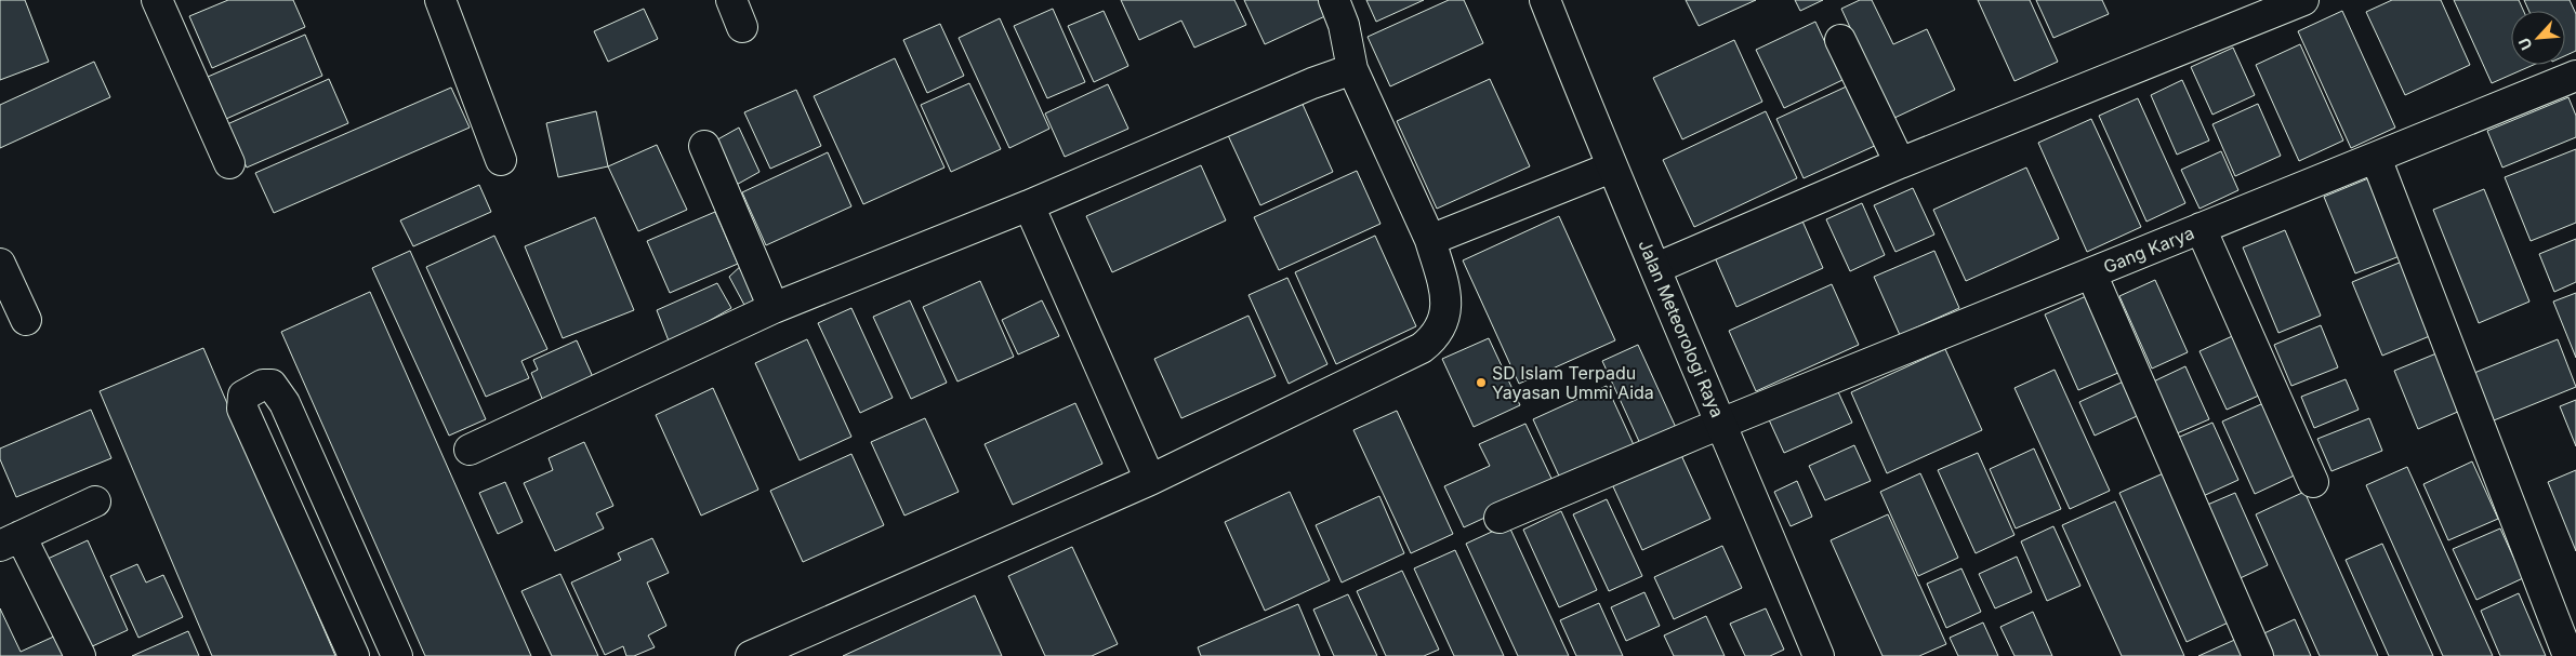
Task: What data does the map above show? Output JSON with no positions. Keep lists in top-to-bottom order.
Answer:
{
  "streets": {
    "street": ["Gang Karya", "Jalan Meteorologi Raya"]
  },
  "crossings": [
    ["Gang Karya", "Jalan Meteorologi Raya"]
  ],
  "places": ["SD Islam Terpadu Yayasan Ummi Aida"],
  "north": "bottom left"
}
